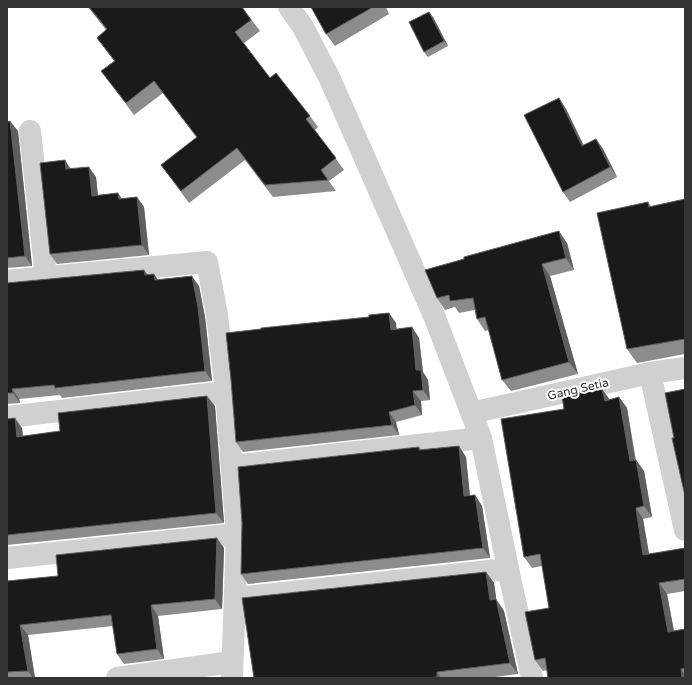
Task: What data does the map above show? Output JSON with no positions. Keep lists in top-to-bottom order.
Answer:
{
  "streets": {
    "street": ["Gang Setia"]
  }
}
